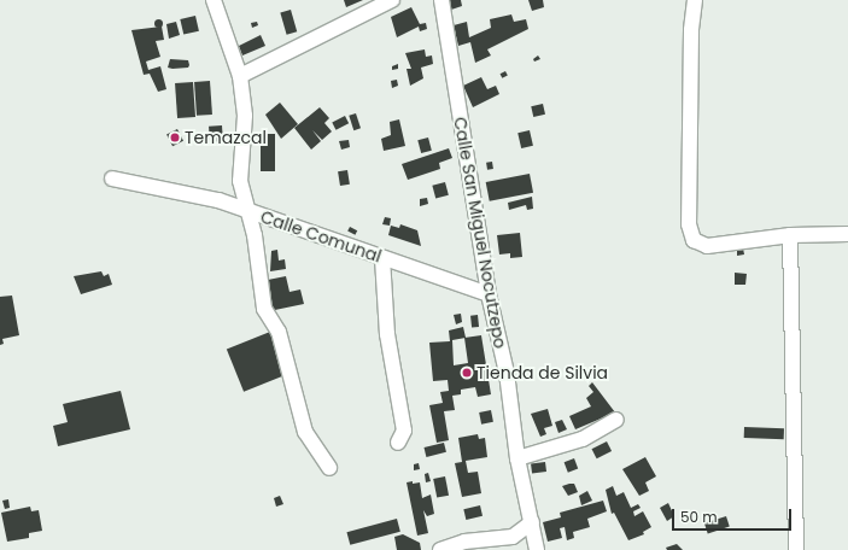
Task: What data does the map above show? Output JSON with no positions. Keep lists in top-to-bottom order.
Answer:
{
  "streets": {
    "street": ["Calle San Miguel Nocutzepo", "Calle Comunal"]
  },
  "crossings": [
    ["Calle San Miguel Nocutzepo", "Calle Comunal"]
  ],
  "places": ["Temazcal", "Tienda de Silvia"],
  "scale_bar": "50 m"
}
